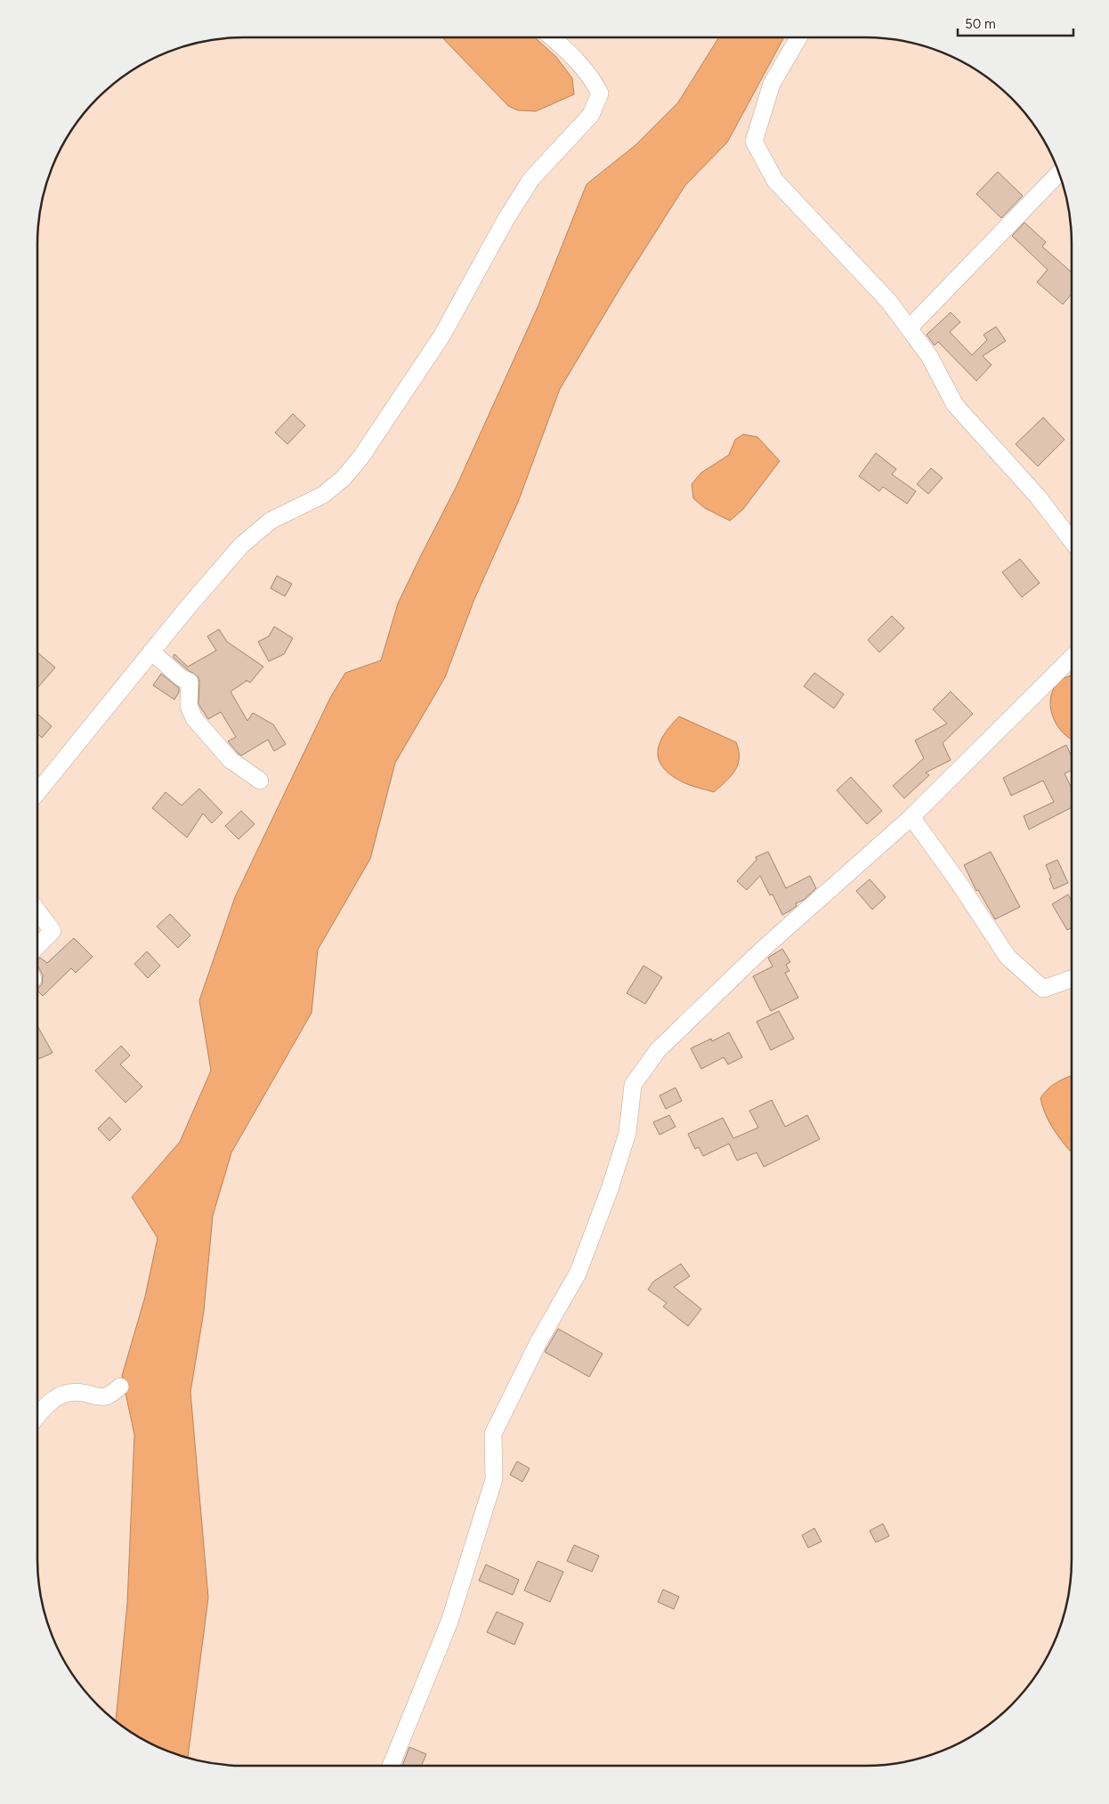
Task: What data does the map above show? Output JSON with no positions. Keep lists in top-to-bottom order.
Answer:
{
  "scale_bar": "50 m"
}
